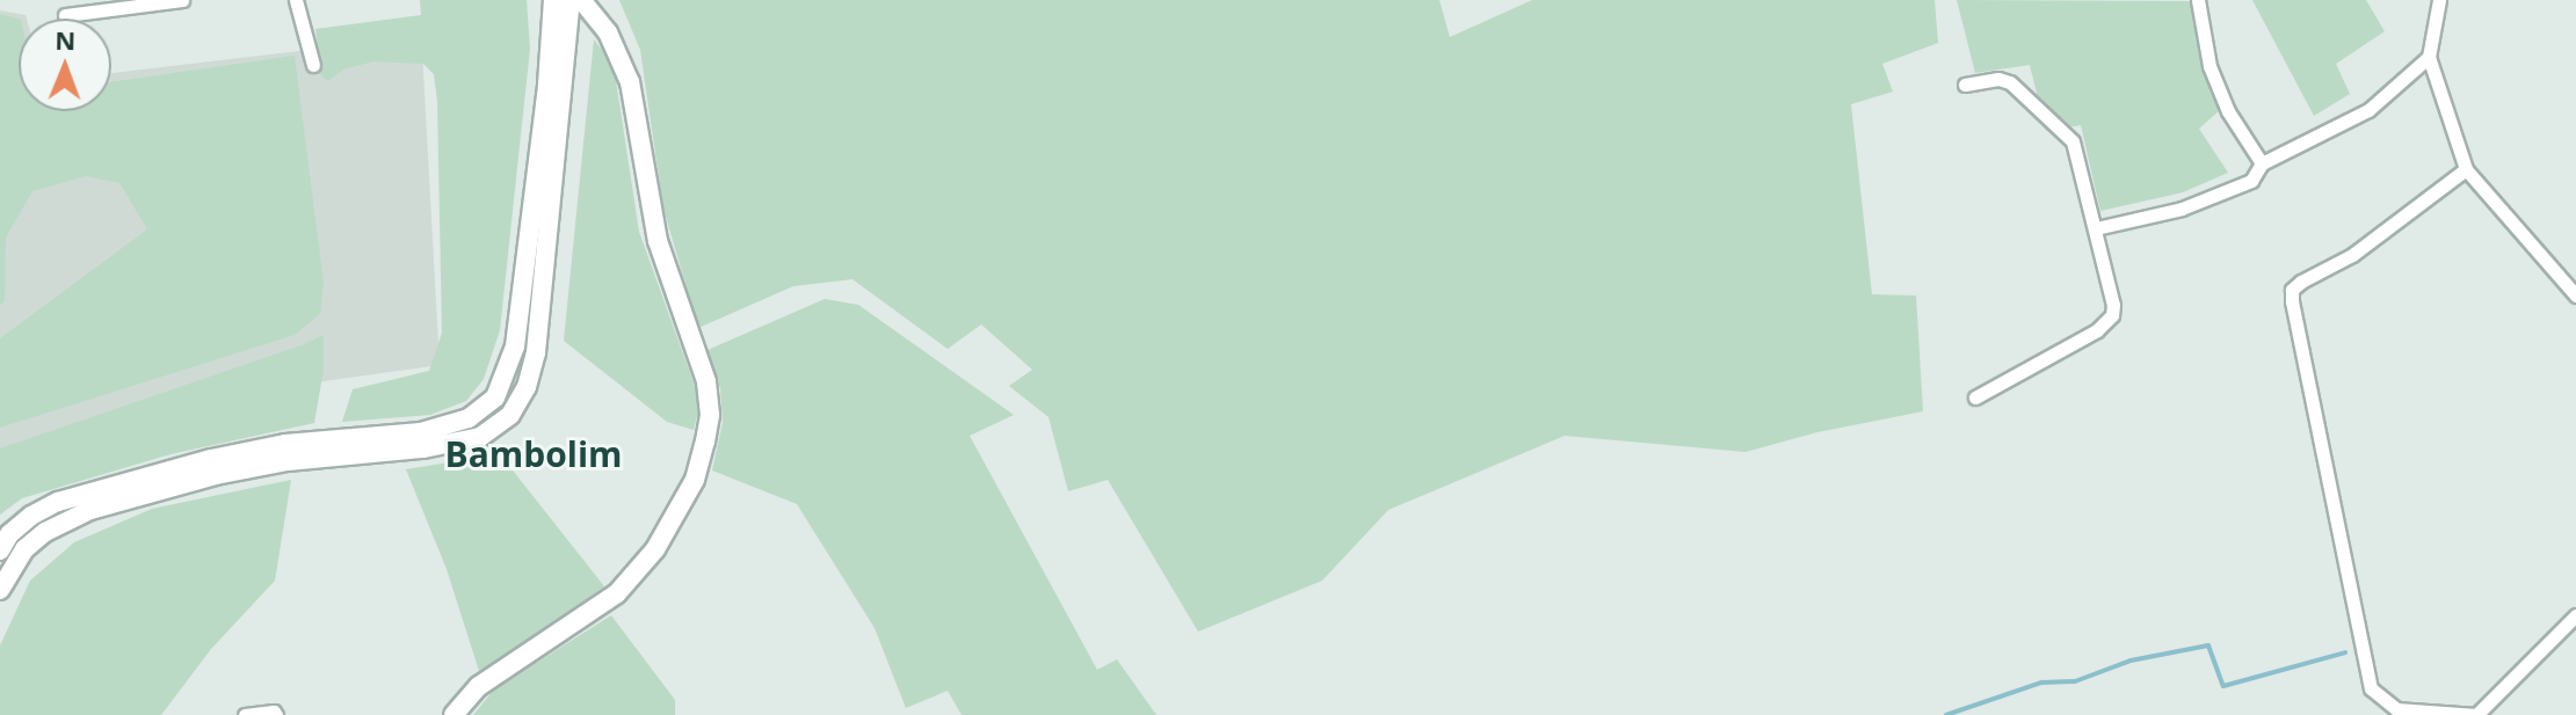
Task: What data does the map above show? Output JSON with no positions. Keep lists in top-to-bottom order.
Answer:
{
  "districts": ["Bambolim"],
  "north": "top"
}
